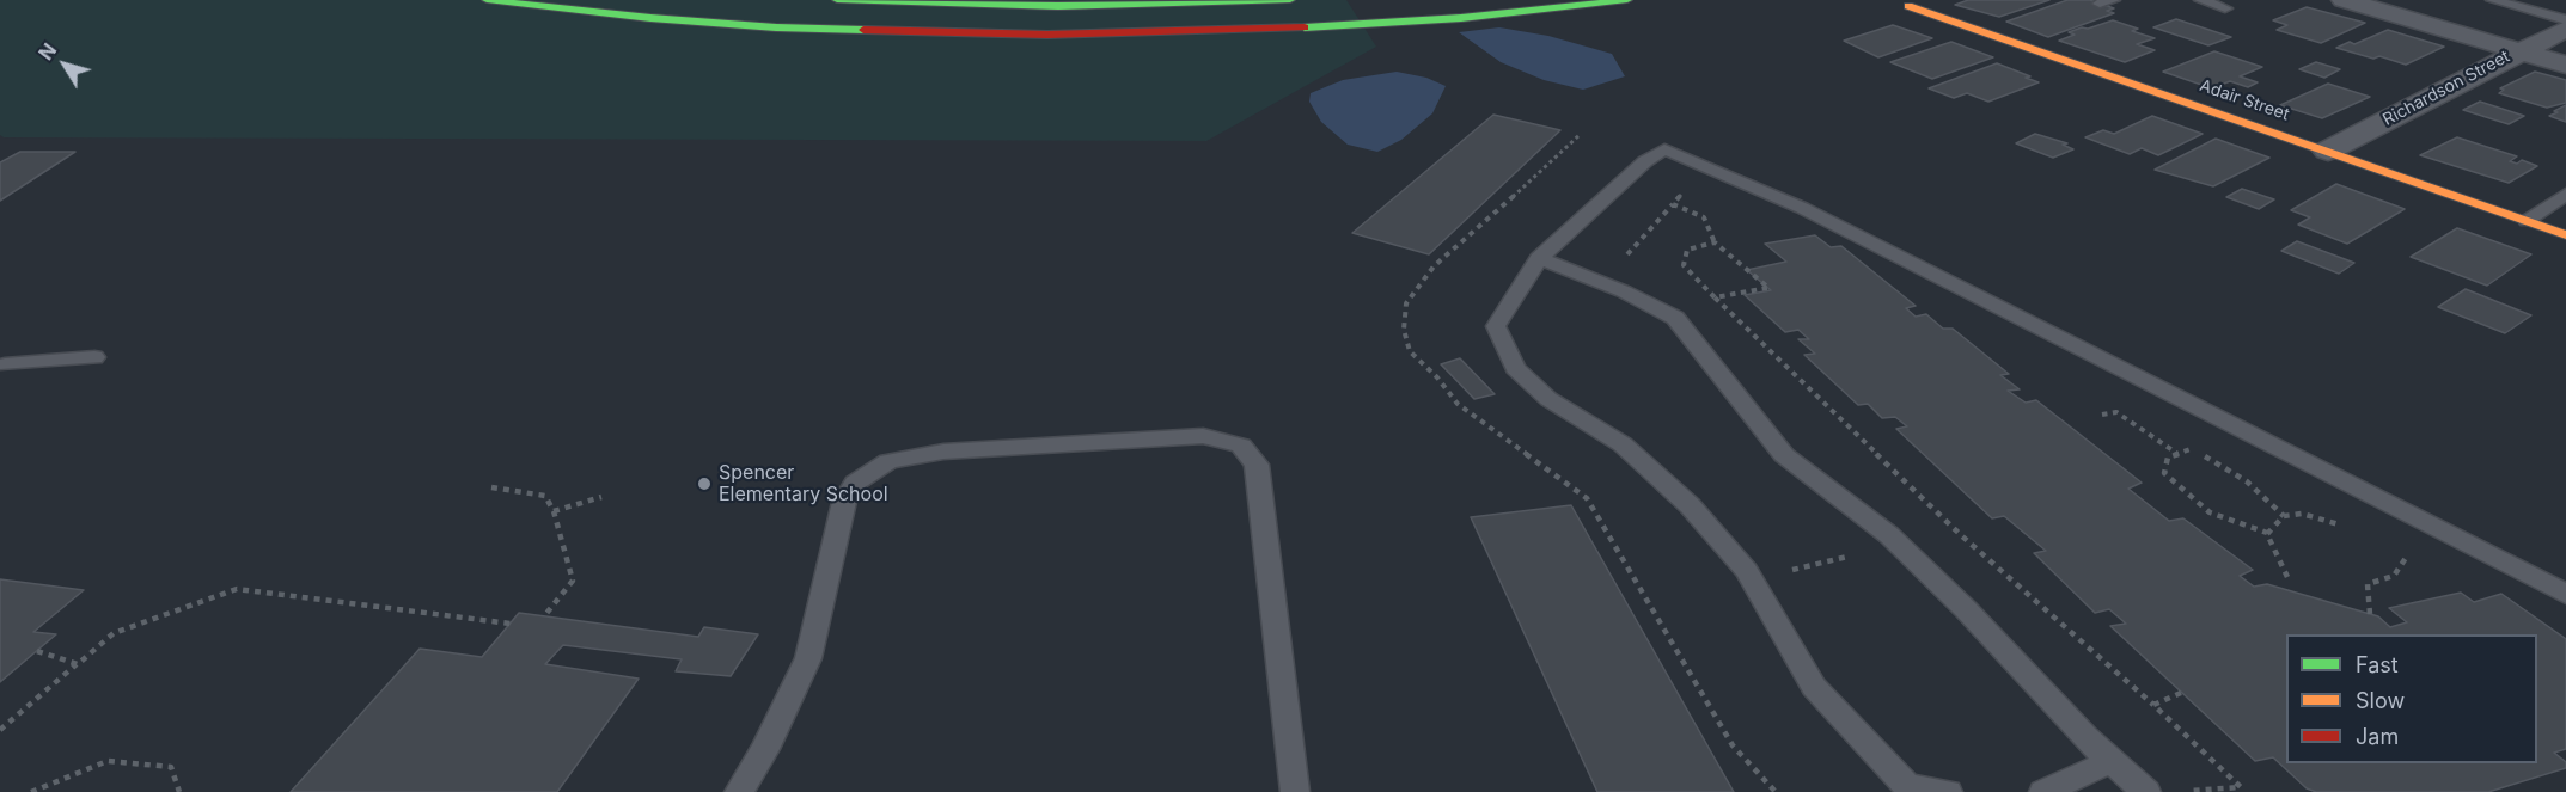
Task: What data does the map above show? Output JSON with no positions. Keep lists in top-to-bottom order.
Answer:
{
  "streets": {
    "main road": ["Adair Street"],
    "street": ["Richardson Street"]
  },
  "crossings": [
    ["Richardson Street", "Adair Street"]
  ],
  "places": ["Spencer Elementary School"],
  "legend": ["Fast", "Slow", "Jam"],
  "north": "top left"
}
